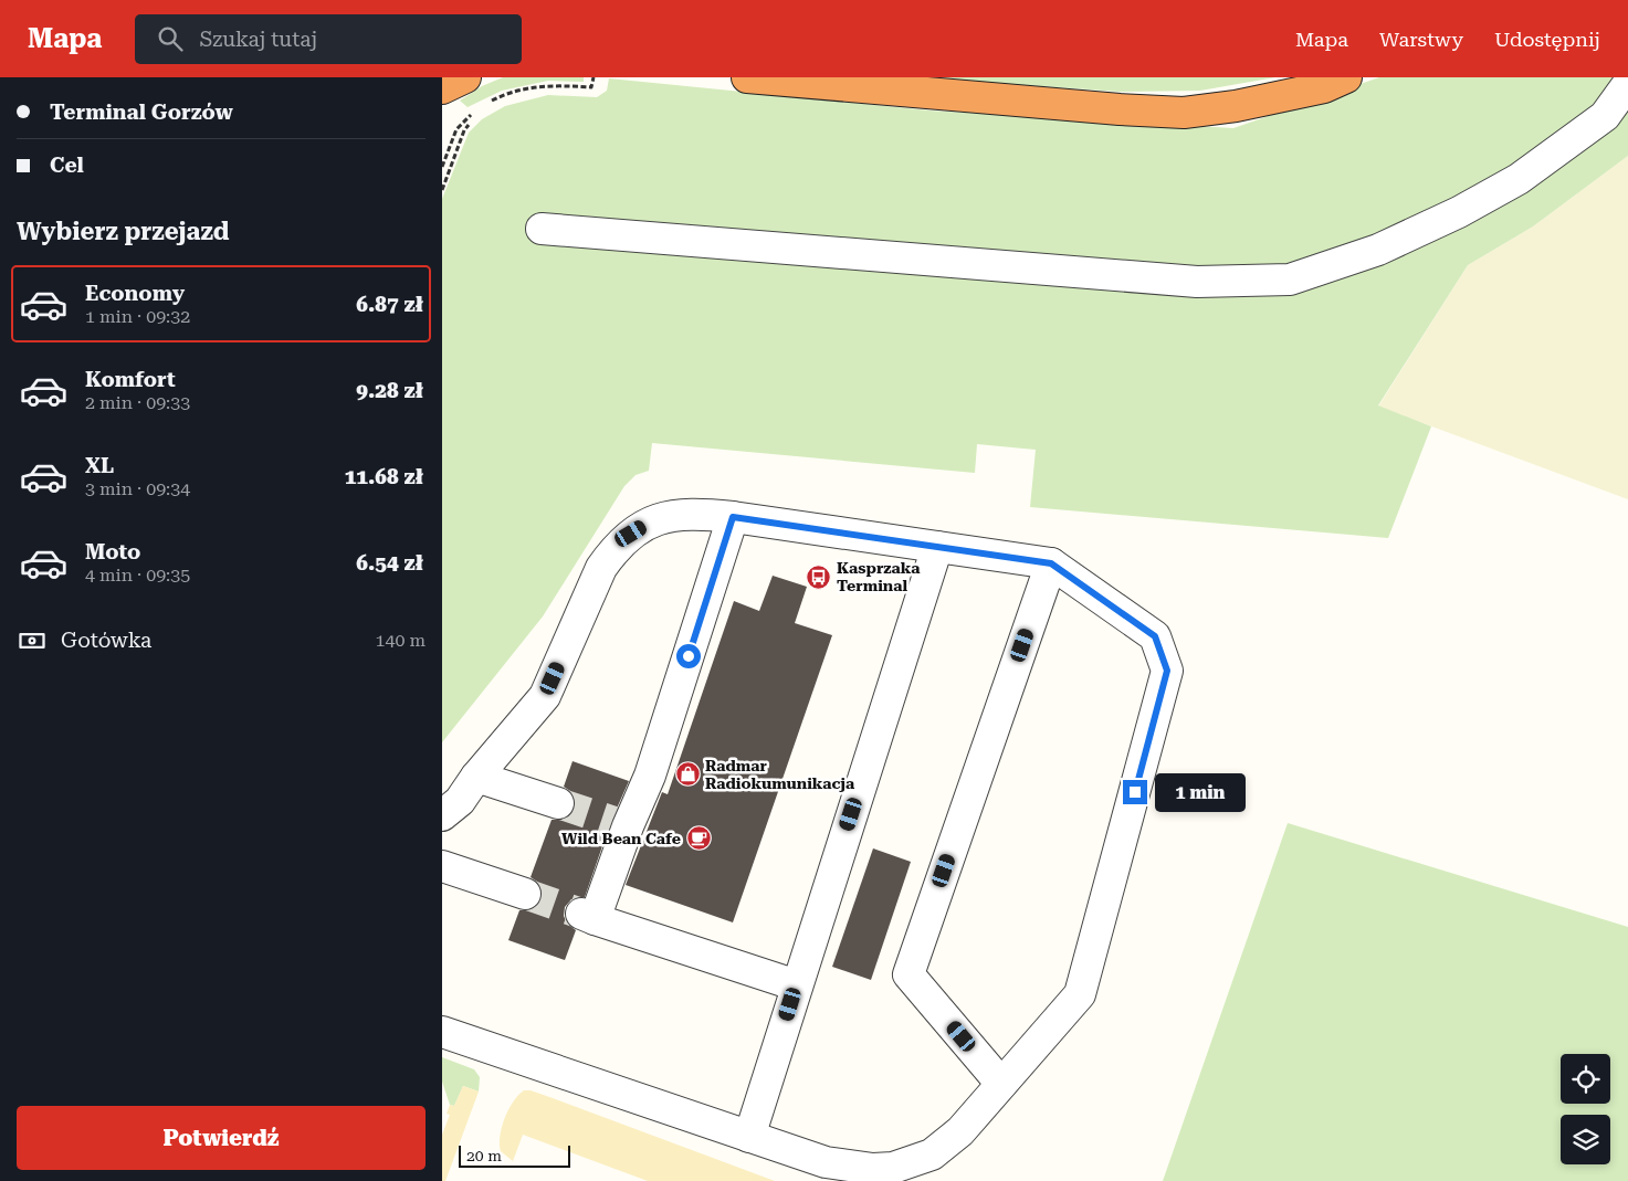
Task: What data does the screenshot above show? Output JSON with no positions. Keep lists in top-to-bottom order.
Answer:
{
  "places": {
    "bus stop": ["Kasprzaka Terminal"],
    "shop": ["Radmar Radiokumunikacja"],
    "cafe": ["Wild Bean Cafe"]
  },
  "scale_bar": "20 m",
  "page": {
    "header": "Mapa",
    "search": "Szukaj tutaj",
    "nav": ["Mapa", "Warstwy", "Udostępnij"],
    "banner": ["Terminal Gorzów", "Cel"],
    "heading": "Wybierz przejazd",
    "list": [
      {
        "name": "Economy",
        "note": "1 min · 09:32",
        "value": "6.87 zł"
      },
      {
        "name": "Komfort",
        "note": "2 min · 09:33",
        "value": "9.28 zł"
      },
      {
        "name": "XL",
        "note": "3 min · 09:34",
        "value": "11.68 zł"
      },
      {
        "name": "Moto",
        "note": "4 min · 09:35",
        "value": "6.54 zł"
      }
    ],
    "pay": ["Gotówka", "140 m"],
    "bubble": "1 min",
    "buttons": "Potwierdź",
    "scale": "20 m"
  }
}
